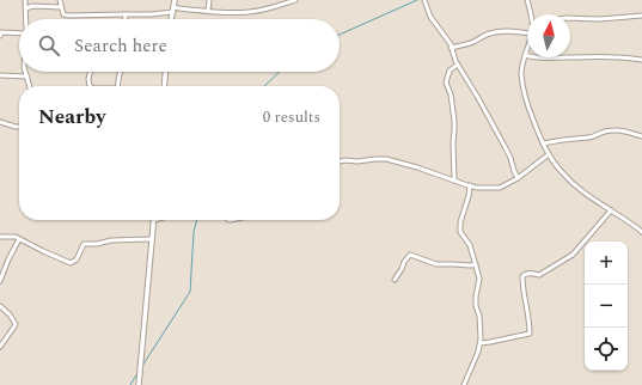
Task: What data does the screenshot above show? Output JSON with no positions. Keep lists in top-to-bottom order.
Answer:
{
  "north": "top",
  "page": {
    "search": "Search here",
    "heading": ["Nearby", "0 results"],
    "map_buttons": ["+", "−"]
  }
}
